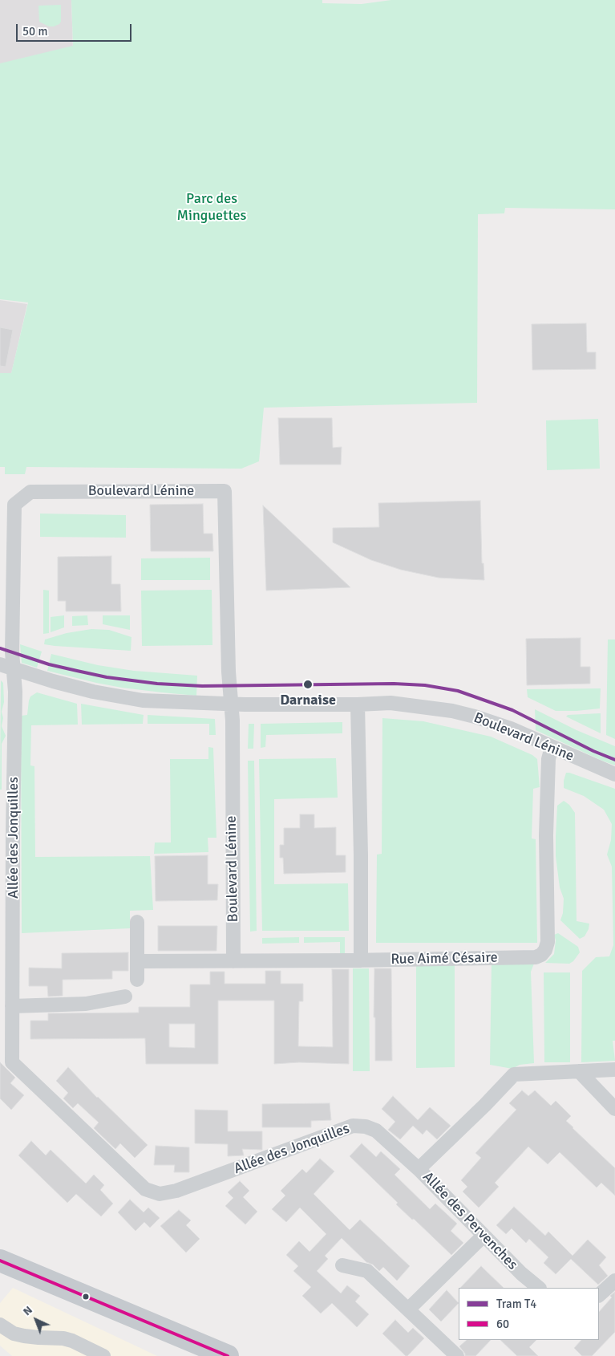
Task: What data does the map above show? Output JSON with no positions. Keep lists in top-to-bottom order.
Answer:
{
  "streets": {
    "street": [
      "Boulevard Lénine",
      "Allée des Jonquilles",
      "Rue Aimé Césaire",
      "Allée des Pervenches"
    ]
  },
  "crossings": [
    ["Boulevard Lénine", "Allée des Jonquilles"],
    ["Boulevard Lénine", "Rue Aimé Césaire"],
    ["Allée des Jonquilles", "Allée des Pervenches"]
  ],
  "parks": ["Parc des Minguettes"],
  "places": ["Darnaise"],
  "lines": ["tram line T4", "transit line 60"],
  "legend": ["Tram T4", "60"],
  "scale_bar": "50 m",
  "north": "top left"
}
